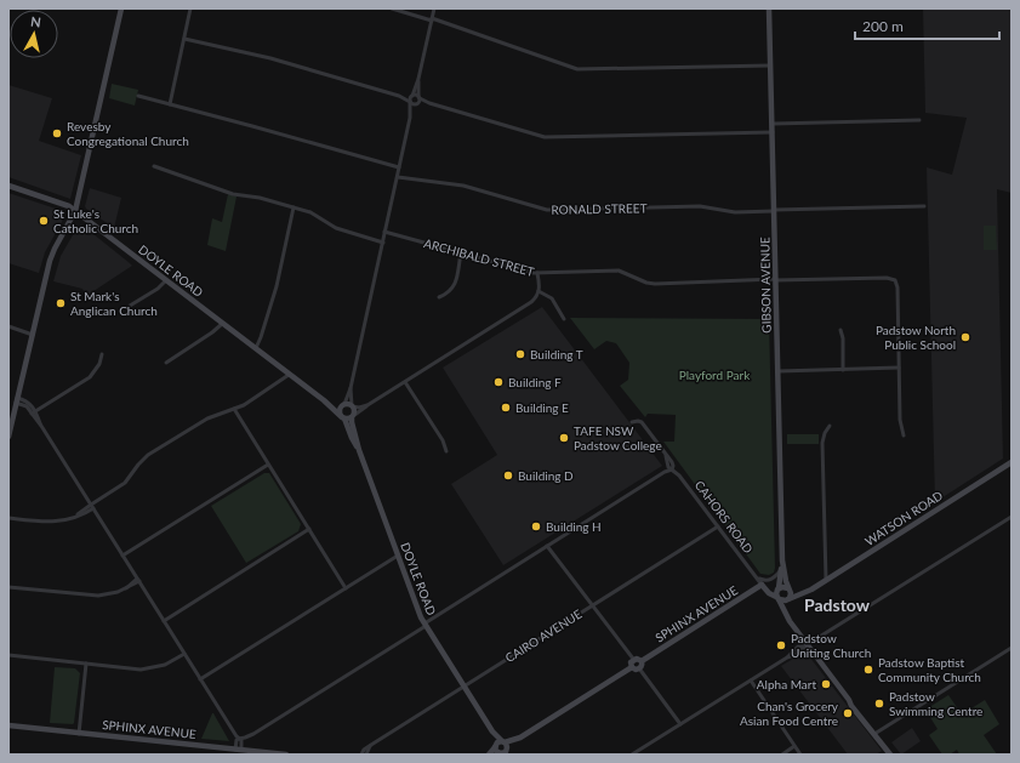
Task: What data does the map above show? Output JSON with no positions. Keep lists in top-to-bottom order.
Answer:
{
  "streets": {
    "main road": [
      "DOYLE ROAD",
      "GIBSON AVENUE",
      "CAHORS ROAD",
      "WATSON ROAD",
      "SPHINX AVENUE"
    ],
    "street": ["RONALD STREET", "ARCHIBALD STREET", "CAIRO AVENUE"]
  },
  "crossings": [
    ["RONALD STREET", "GIBSON AVENUE"],
    ["ARCHIBALD STREET", "GIBSON AVENUE"],
    ["DOYLE ROAD", "CAIRO AVENUE"],
    ["GIBSON AVENUE", "CAHORS ROAD"],
    ["GIBSON AVENUE", "WATSON ROAD"],
    ["CAHORS ROAD", "WATSON ROAD"],
    ["CAHORS ROAD", "SPHINX AVENUE"],
    ["CAHORS ROAD", "CAIRO AVENUE"]
  ],
  "districts": ["Padstow"],
  "parks": ["Playford Park"],
  "places": [
    "Revesby Congregational Church",
    "St Luke's Catholic Church",
    "St Mark's Anglican Church",
    "Padstow North Public School",
    "Building T",
    "Building F",
    "Building E",
    "TAFE NSW Padstow College",
    "Building D",
    "Building H",
    "Padstow Uniting Church",
    "Padstow Baptist Community Church",
    "Alpha Mart",
    "Padstow Swimming Centre",
    "Chan's Grocery Asian Food Centre"
  ],
  "scale_bar": "200 m",
  "north": "top"
}
